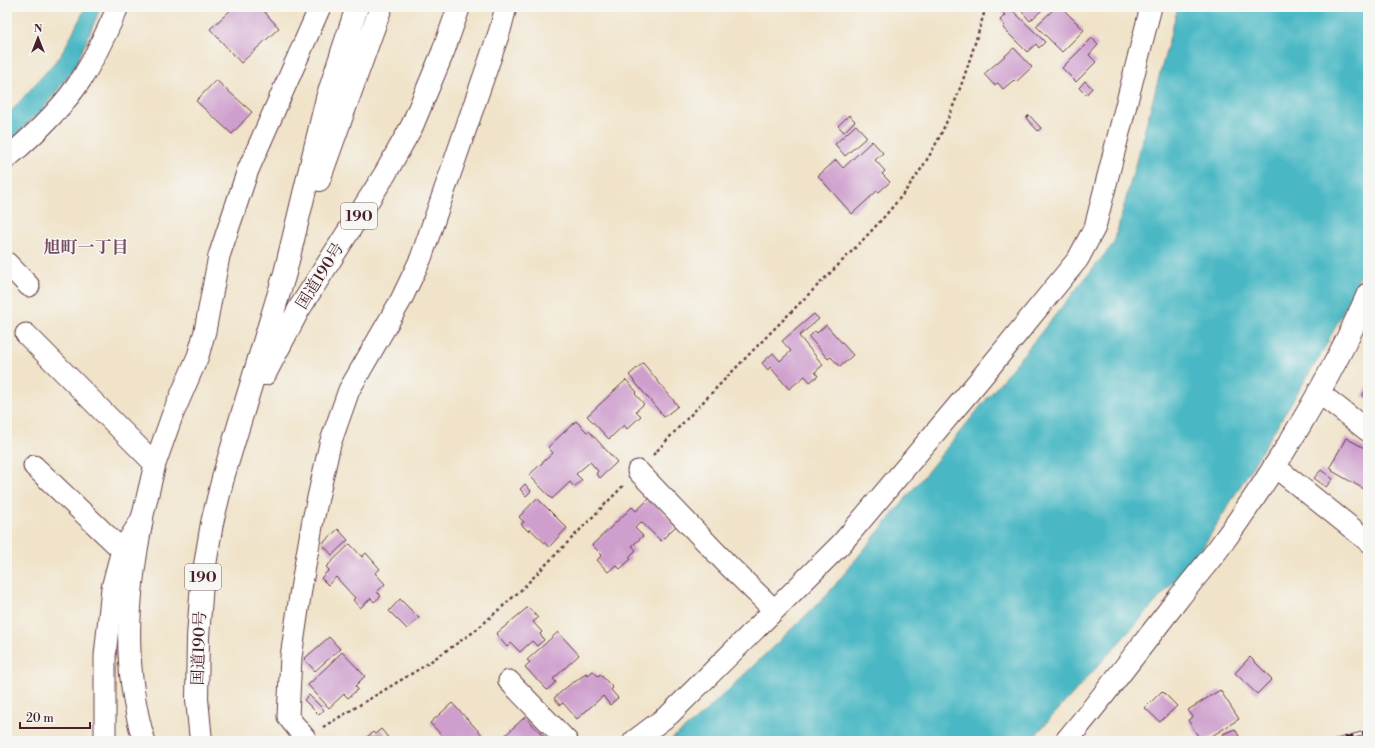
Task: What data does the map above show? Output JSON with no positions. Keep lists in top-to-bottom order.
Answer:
{
  "streets": {
    "main road": ["190", "国道190号"]
  },
  "districts": ["旭町一丁目"],
  "scale_bar": "20 m",
  "north": "top"
}
